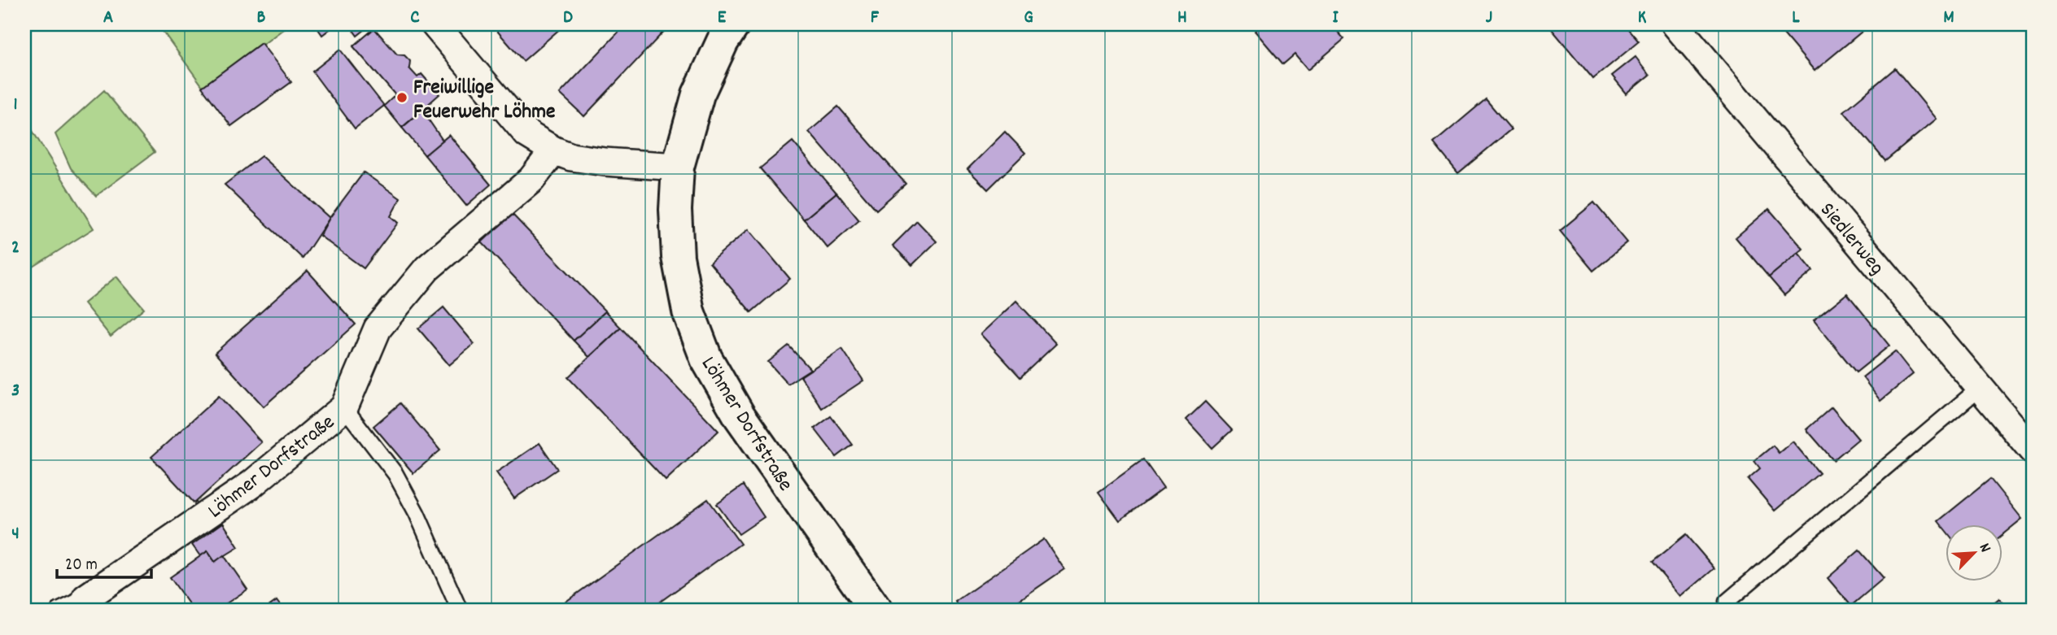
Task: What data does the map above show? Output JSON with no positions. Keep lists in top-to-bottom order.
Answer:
{
  "streets": {
    "main road": ["Löhmer Dorfstraße"],
    "street": ["Siedlerweg"]
  },
  "places": ["Freiwillige Feuerwehr Löhme"],
  "scale_bar": "20 m",
  "north": "top right",
  "grid": {
    "columns": [
      "A",
      "B",
      "C",
      "D",
      "E",
      "F",
      "G",
      "H",
      "I",
      "J",
      "K",
      "L",
      "M"
    ],
    "rows": [
      "1",
      "2",
      "3",
      "4"
    ]
  }
}
